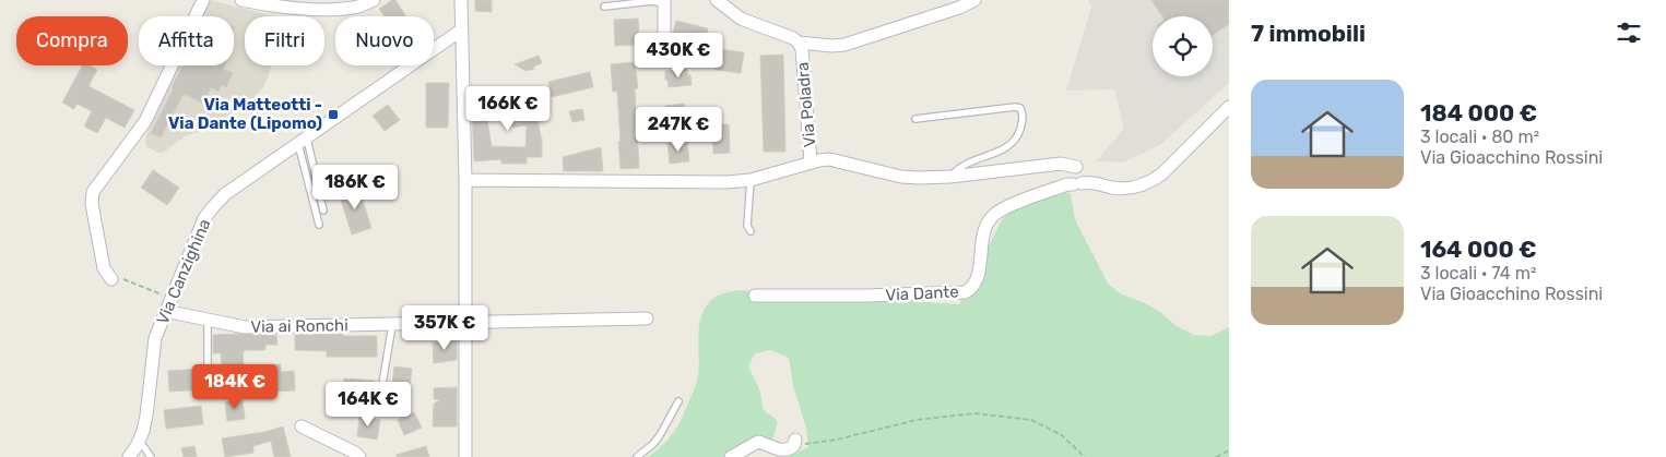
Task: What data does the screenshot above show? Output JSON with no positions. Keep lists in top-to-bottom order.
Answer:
{
  "streets": {
    "street": [
      "Via Poladra",
      "Via Canzighina",
      "Via Dante",
      "Via ai Ronchi"
    ]
  },
  "crossings": [
    ["Via Canzighina", "Via ai Ronchi"]
  ],
  "places": {
    "transit": ["Via Matteotti - Via Dante (Lipomo)"]
  },
  "page": {
    "heading": "7 immobili",
    "chip": [
      "Compra",
      "Affitta",
      "Filtri",
      "Nuovo"
    ],
    "price": [
      "430K €",
      "166K €",
      "247K €",
      "186K €",
      "357K €",
      "184K €",
      "164K €"
    ],
    "list": [
      {
        "name": "184 000 €",
        "note": "3 locali · 80 m² · Via Gioacchino Rossini"
      },
      {
        "name": "164 000 €",
        "note": "3 locali · 74 m² · Via Gioacchino Rossini"
      }
    ]
  }
}
